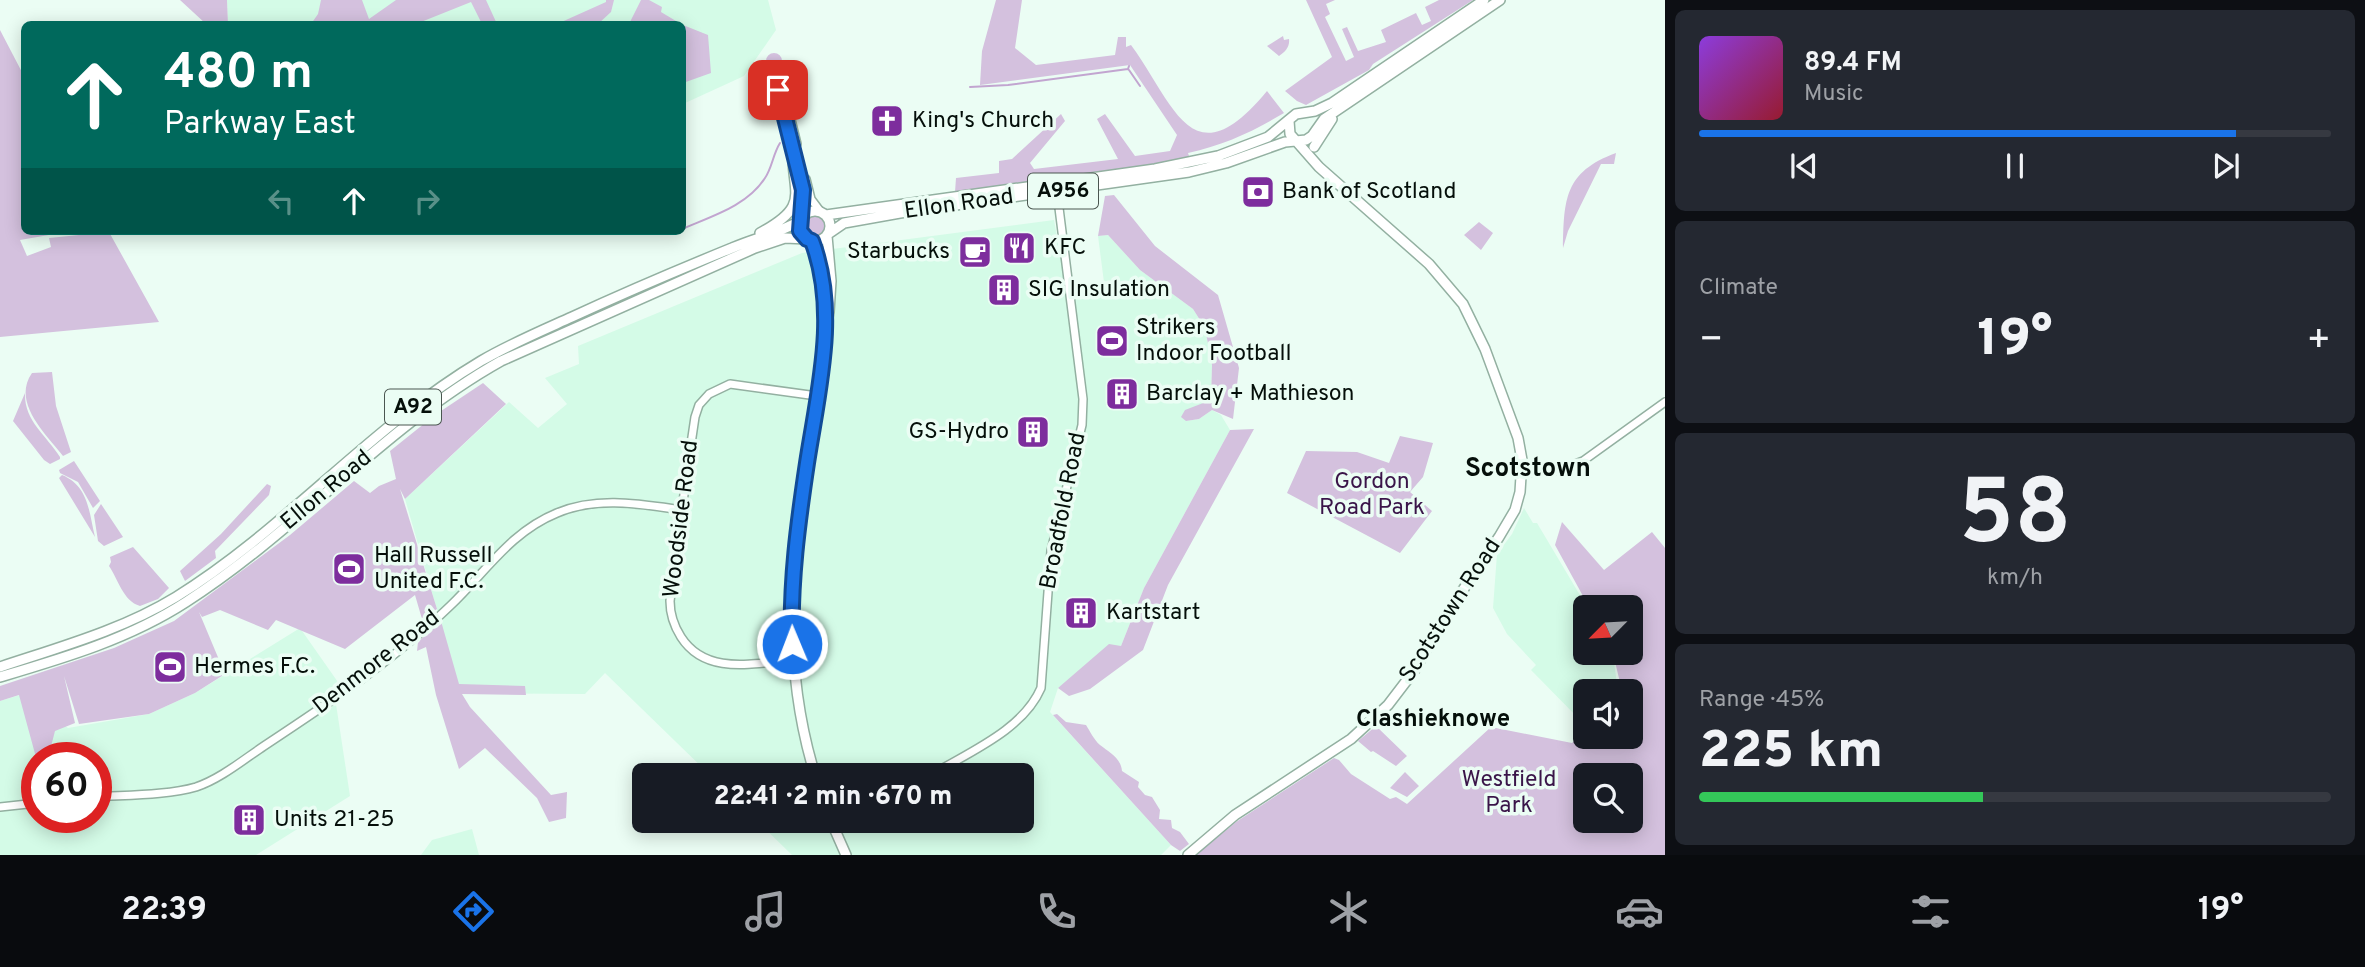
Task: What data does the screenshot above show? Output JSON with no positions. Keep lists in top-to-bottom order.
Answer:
{
  "streets": {
    "main road": [
      "A956",
      "Ellon Road",
      "A92",
      "Scotstown Road"
    ],
    "street": ["Broadfold Road", "Woodside Road", "Denmore Road"]
  },
  "crossings": [
    ["A956", "Ellon Road"],
    ["A956", "Scotstown Road"],
    ["Ellon Road", "A92"],
    ["Ellon Road", "Broadfold Road"],
    ["Ellon Road", "Scotstown Road"],
    ["Woodside Road", "Denmore Road"]
  ],
  "districts": ["Scotstown", "Clashieknowe"],
  "parks": ["Gordon Road Park", "Westfield Park"],
  "places": {
    "church": ["King's Church"],
    "bank": ["Bank of Scotland"],
    "restaurant": ["KFC"],
    "cafe": ["Starbucks"],
    "building": [
      "SIG Insulation",
      "Barclay + Mathieson",
      "GS-Hydro",
      "Kartstart",
      "Units 21-25"
    ],
    "sports": ["Strikers Indoor Football", "Hall Russell United F.C.", "Hermes F.C."]
  },
  "north": "bottom left",
  "page": {
    "turn": ["480 m", "Parkway East"],
    "song": ["89.4 FM", "Music"],
    "tile": [
      "Climate",
      ["58", "km/h"],
      ["Range · 45%", "225 km"]
    ],
    "heat": ["−", "19°", "+"],
    "limit": "60",
    "trip": "22:41 · 2 min · 670 m",
    "tabs": ["22:39", "19°"]
  }
}
